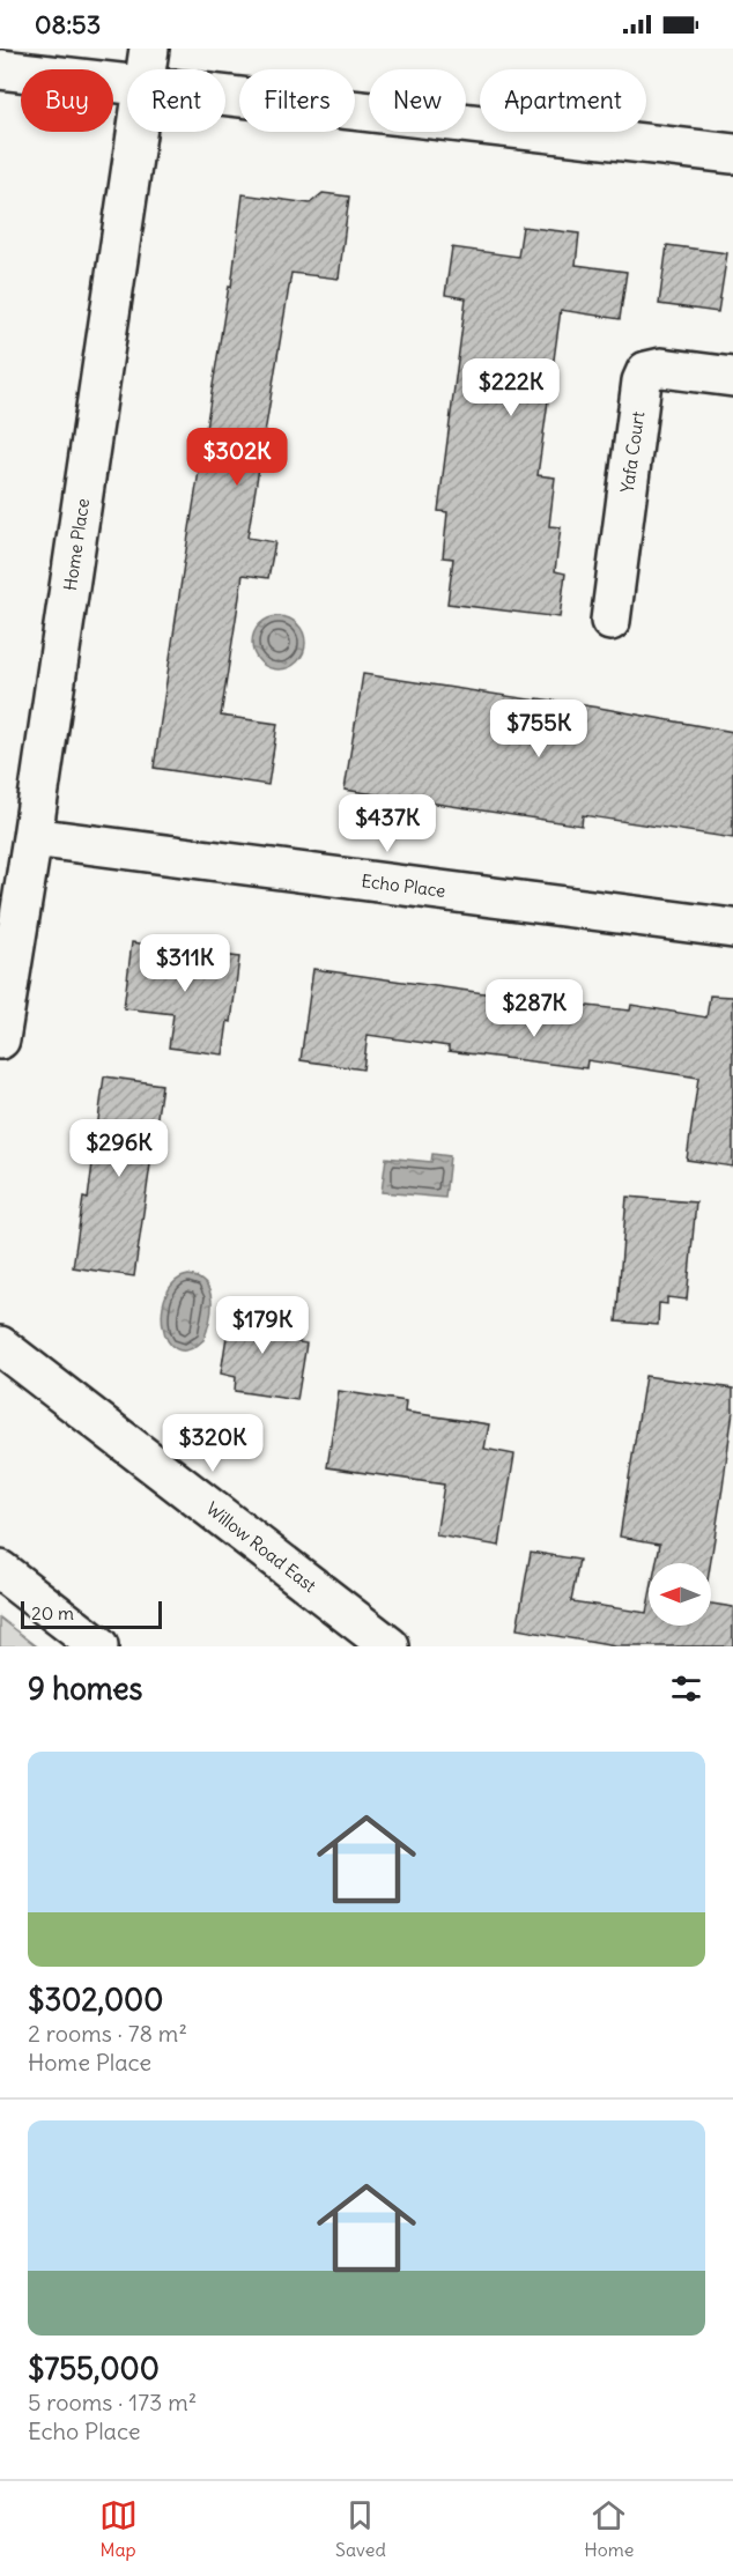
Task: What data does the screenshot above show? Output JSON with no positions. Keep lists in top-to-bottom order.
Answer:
{
  "streets": {
    "main road": [
      "Yafa Court",
      "Home Place",
      "Echo Place",
      "Willow Road East"
    ]
  },
  "crossings": [
    ["Home Place", "Echo Place"]
  ],
  "scale_bar": "20 m",
  "north": "left",
  "page": {
    "status": "08:53",
    "chip": [
      "Buy",
      "Rent",
      "Filters",
      "New",
      "Apartment"
    ],
    "price": [
      "$222K",
      "$302K",
      "$755K",
      "$437K",
      "$311K",
      "$287K",
      "$296K",
      "$179K",
      "$320K"
    ],
    "scale": "20 m",
    "heading": "9 homes",
    "list": [
      {
        "name": "$302,000",
        "note": "2 rooms · 78 m² · Home Place"
      },
      {
        "name": "$755,000",
        "note": "5 rooms · 173 m² · Echo Place"
      }
    ],
    "tabs": ["Map", "Saved", "Home"]
  }
}
